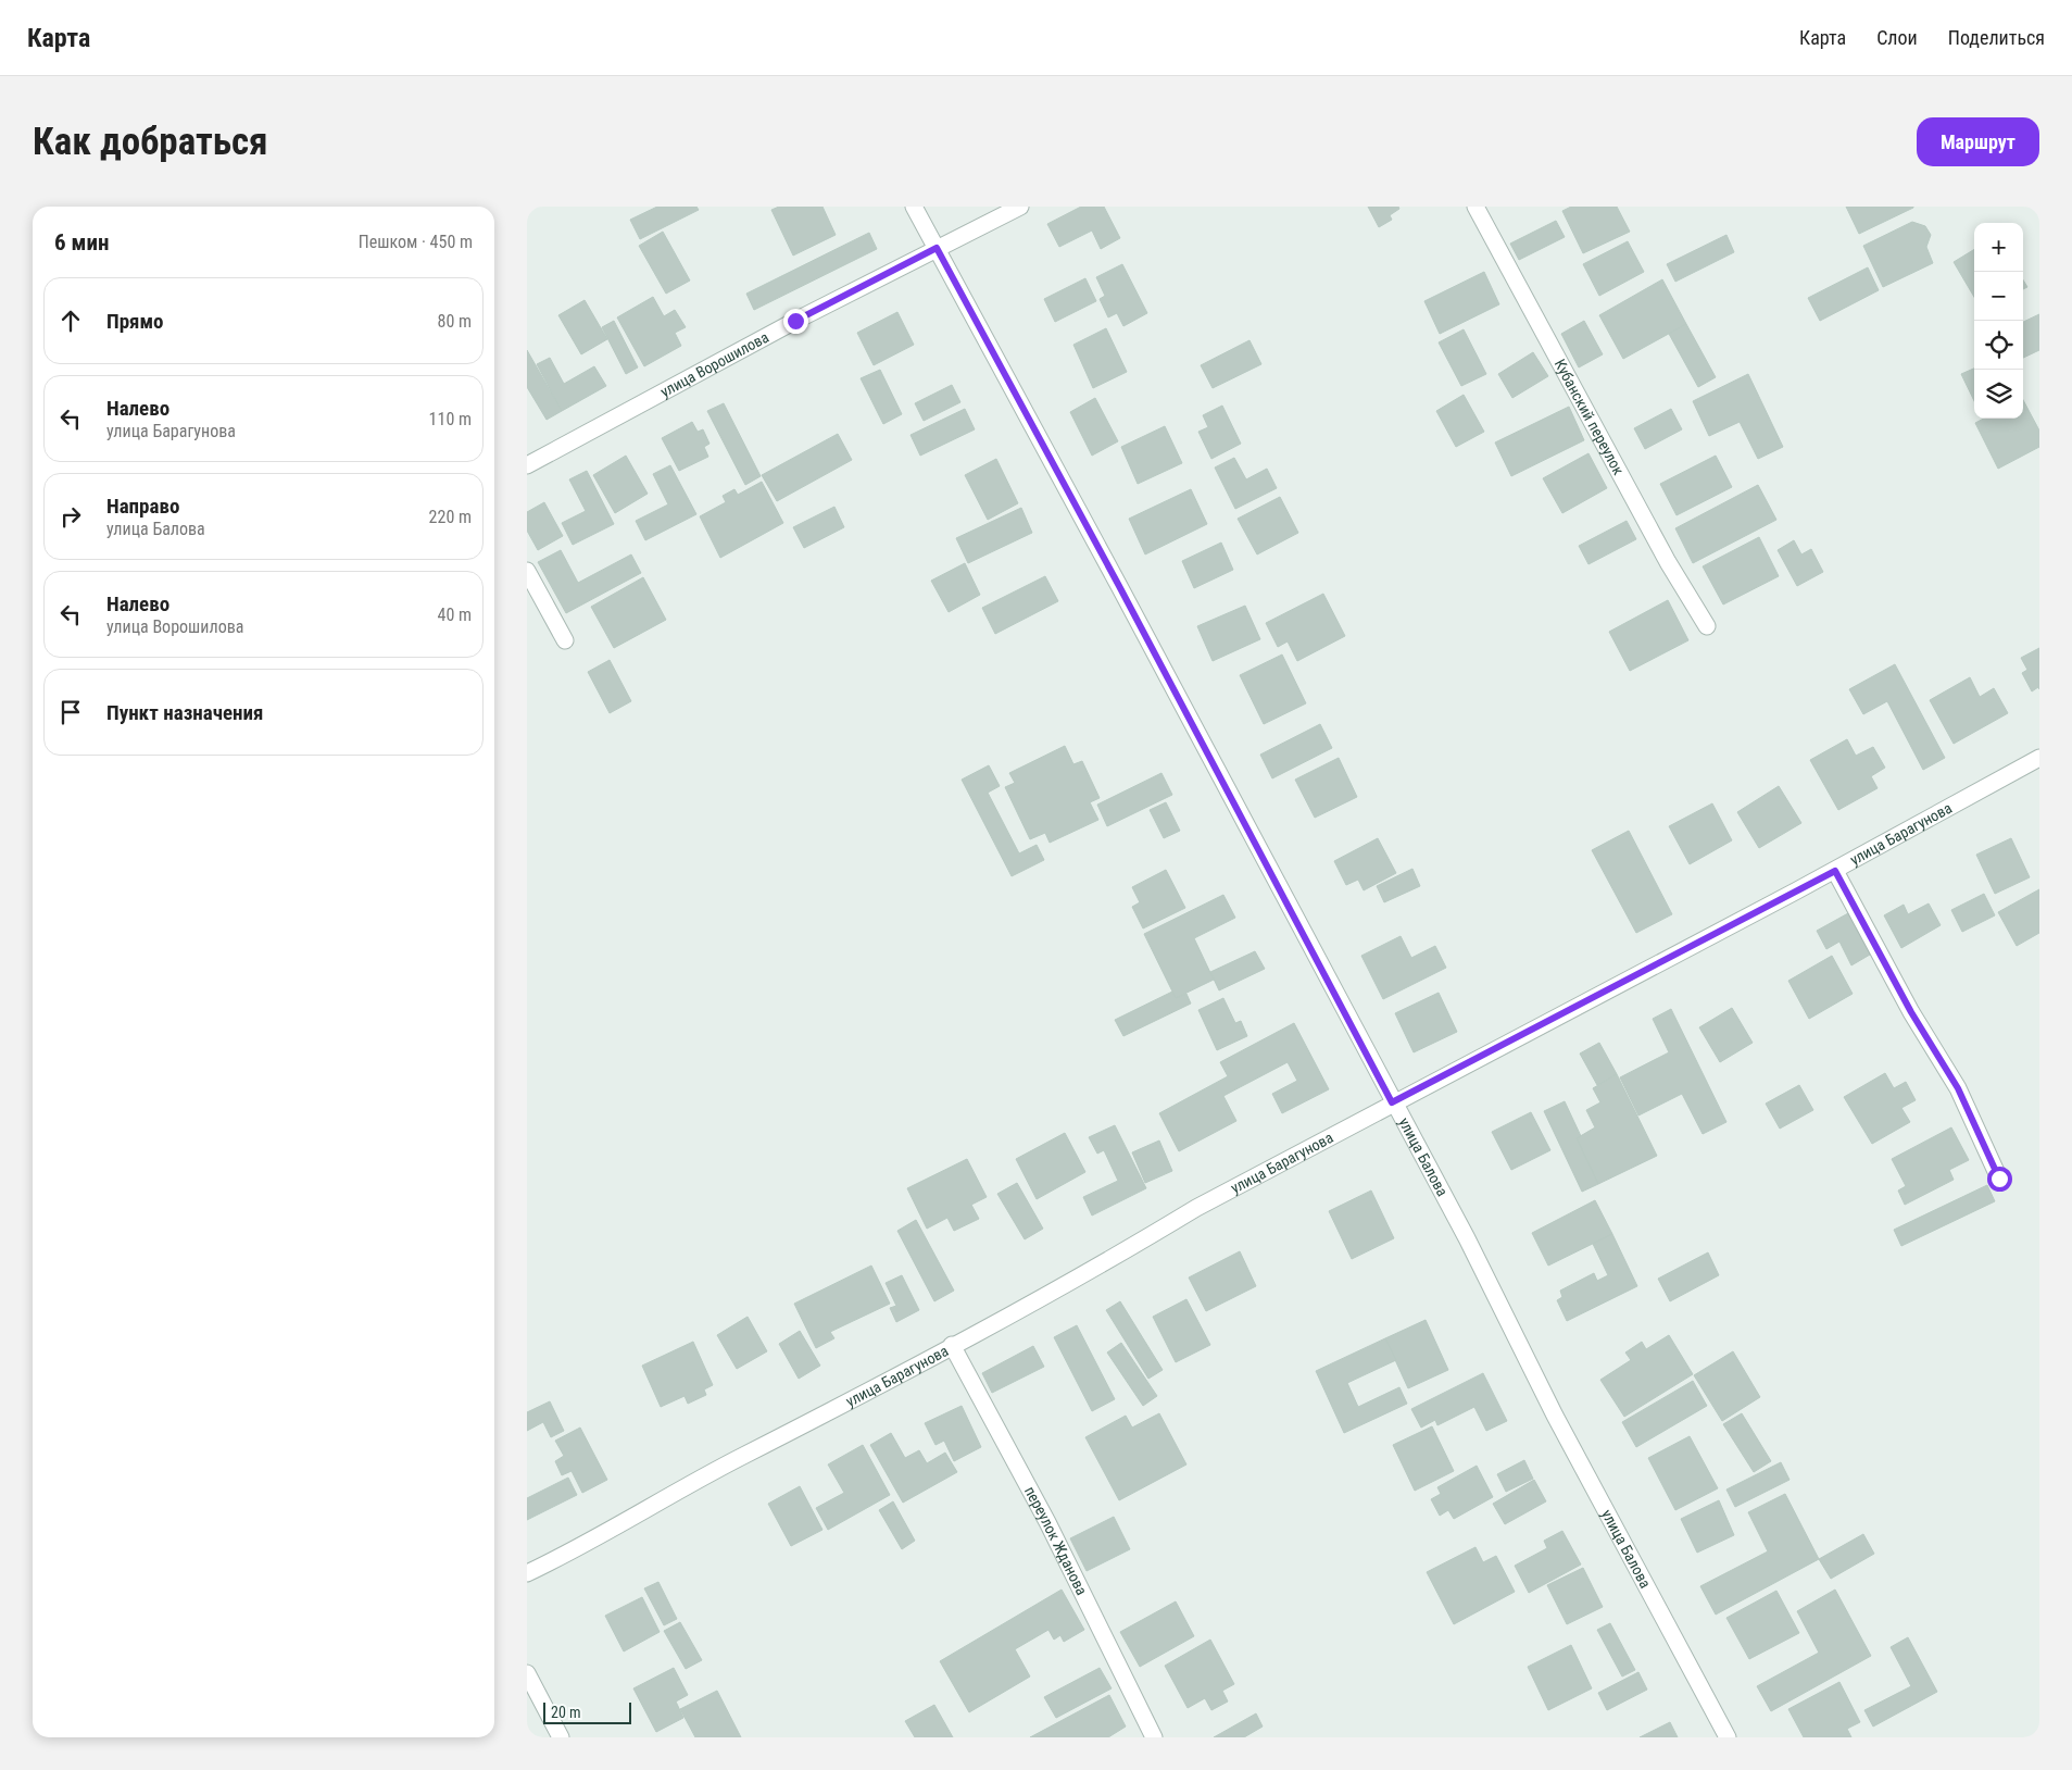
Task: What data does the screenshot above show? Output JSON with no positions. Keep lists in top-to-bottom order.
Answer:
{
  "streets": {
    "street": [
      "улица Ворошилова",
      "Кубанский переулок",
      "улица Барагунова",
      "улица Балова",
      "переулок Жданова"
    ]
  },
  "crossings": [
    ["улица Ворошилова", "улица Балова"],
    ["улица Барагунова", "улица Балова"],
    ["улица Барагунова", "переулок Жданова"]
  ],
  "scale_bar": "20 m",
  "page": {
    "header": "Карта",
    "nav": ["Карта", "Слои", "Поделиться"],
    "buttons": "Маршрут",
    "title": "Как добраться",
    "heading": ["6 мин", "Пешком · 450 m"],
    "map_buttons": ["+", "−"],
    "list": [
      ["Прямо", "80 m"],
      ["Налево", "улица Барагунова", "110 m"],
      ["Направо", "улица Балова", "220 m"],
      ["Налево", "улица Ворошилова", "40 m"],
      "Пункт назначения"
    ],
    "scale": "20 m"
  }
}
